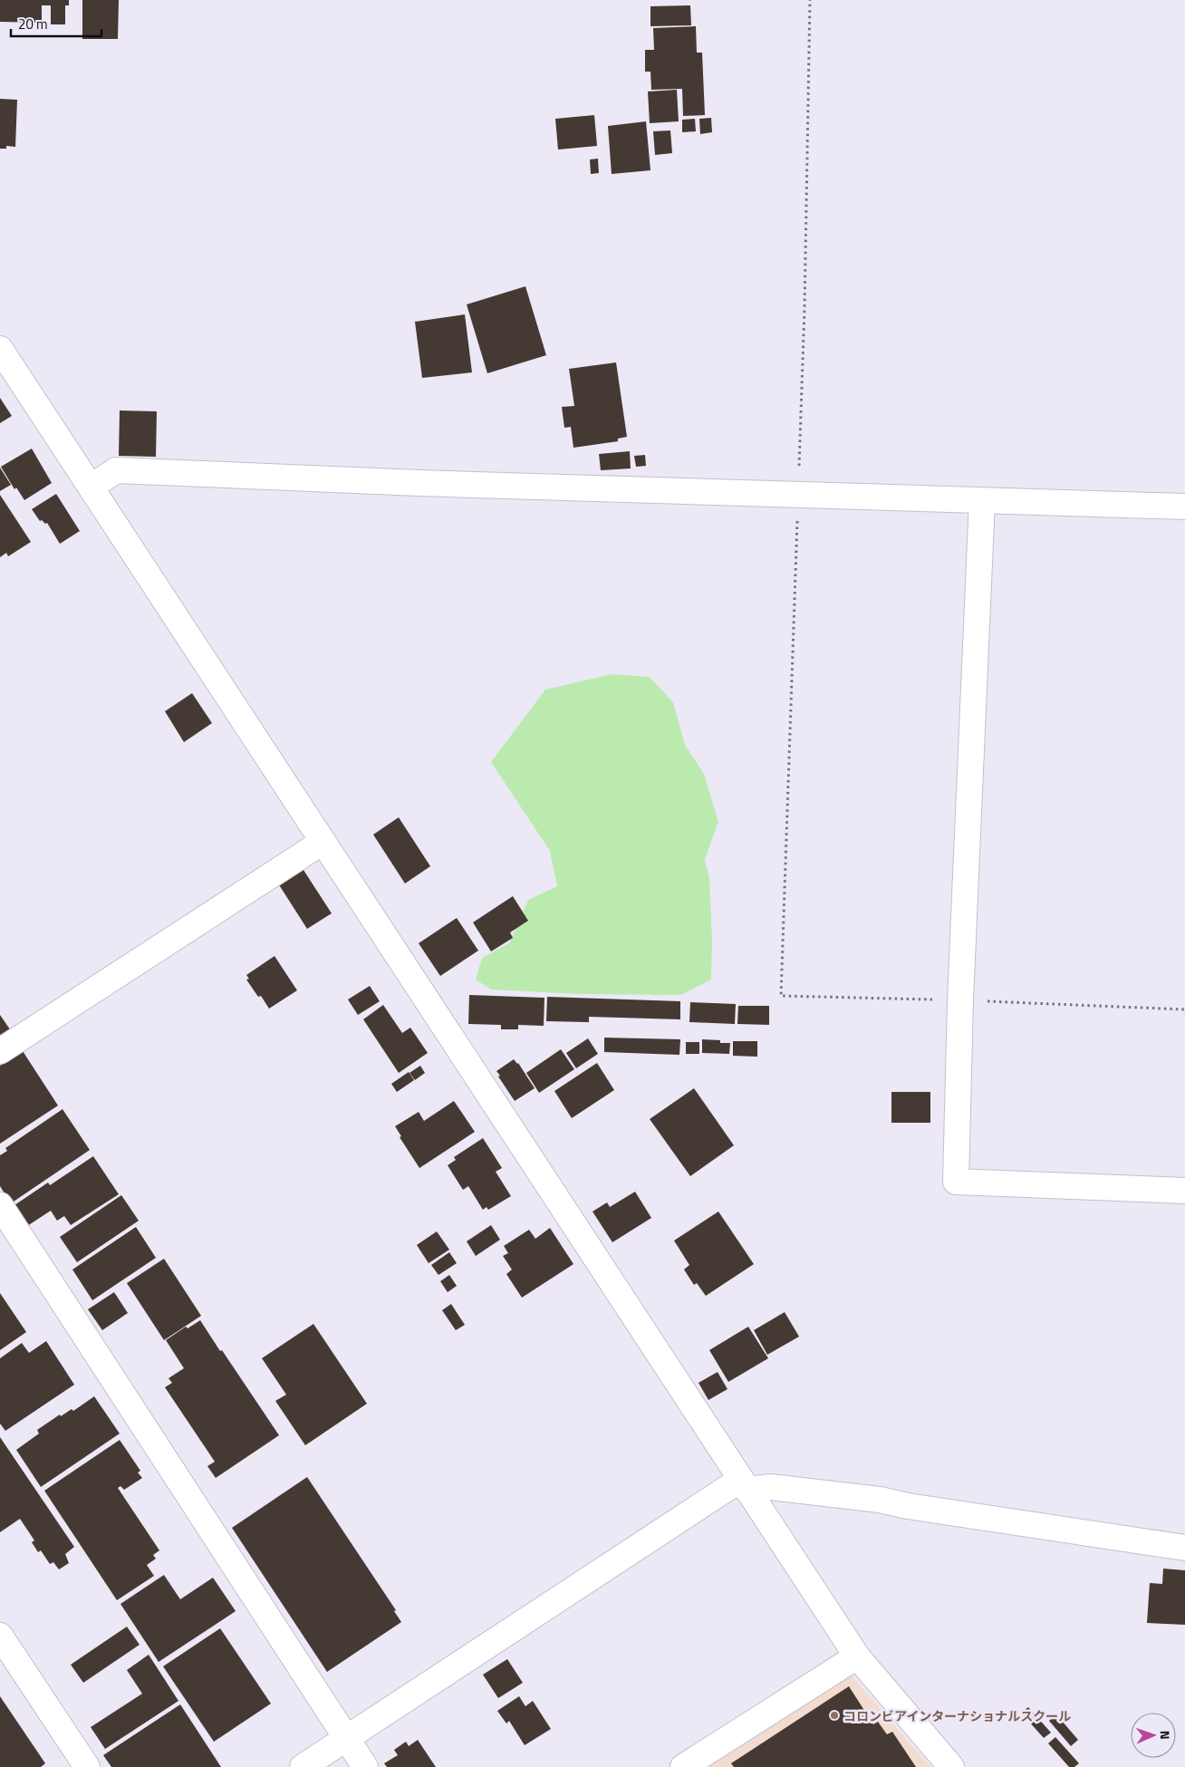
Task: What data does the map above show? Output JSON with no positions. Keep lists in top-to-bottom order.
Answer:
{
  "places": ["コロンビアインターナショナルスクール"],
  "scale_bar": "20 m",
  "north": "right"
}
